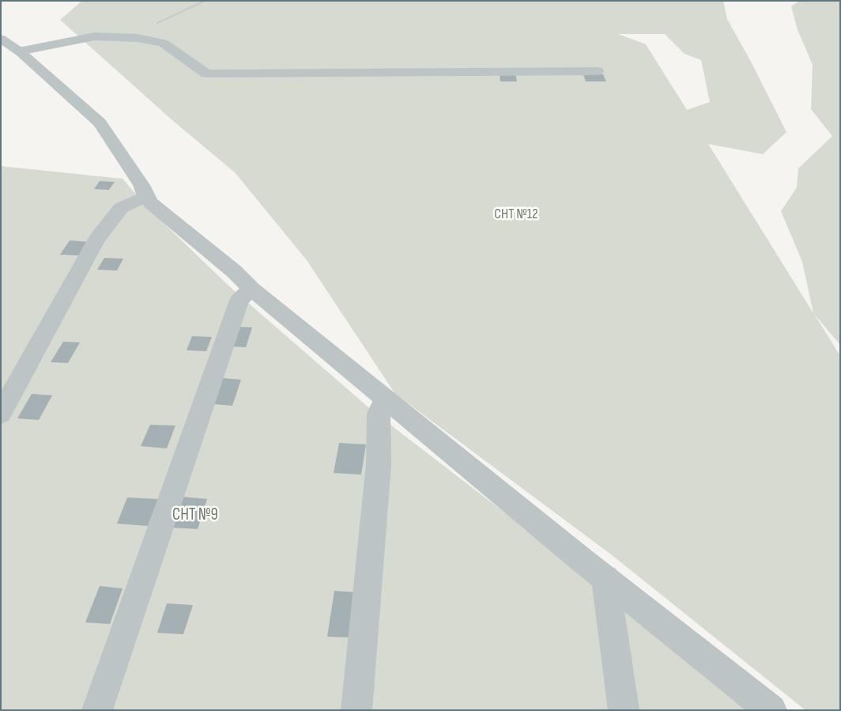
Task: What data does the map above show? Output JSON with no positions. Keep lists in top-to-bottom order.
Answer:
{
  "parks": ["СНТ №12", "СНТ №9"]
}
